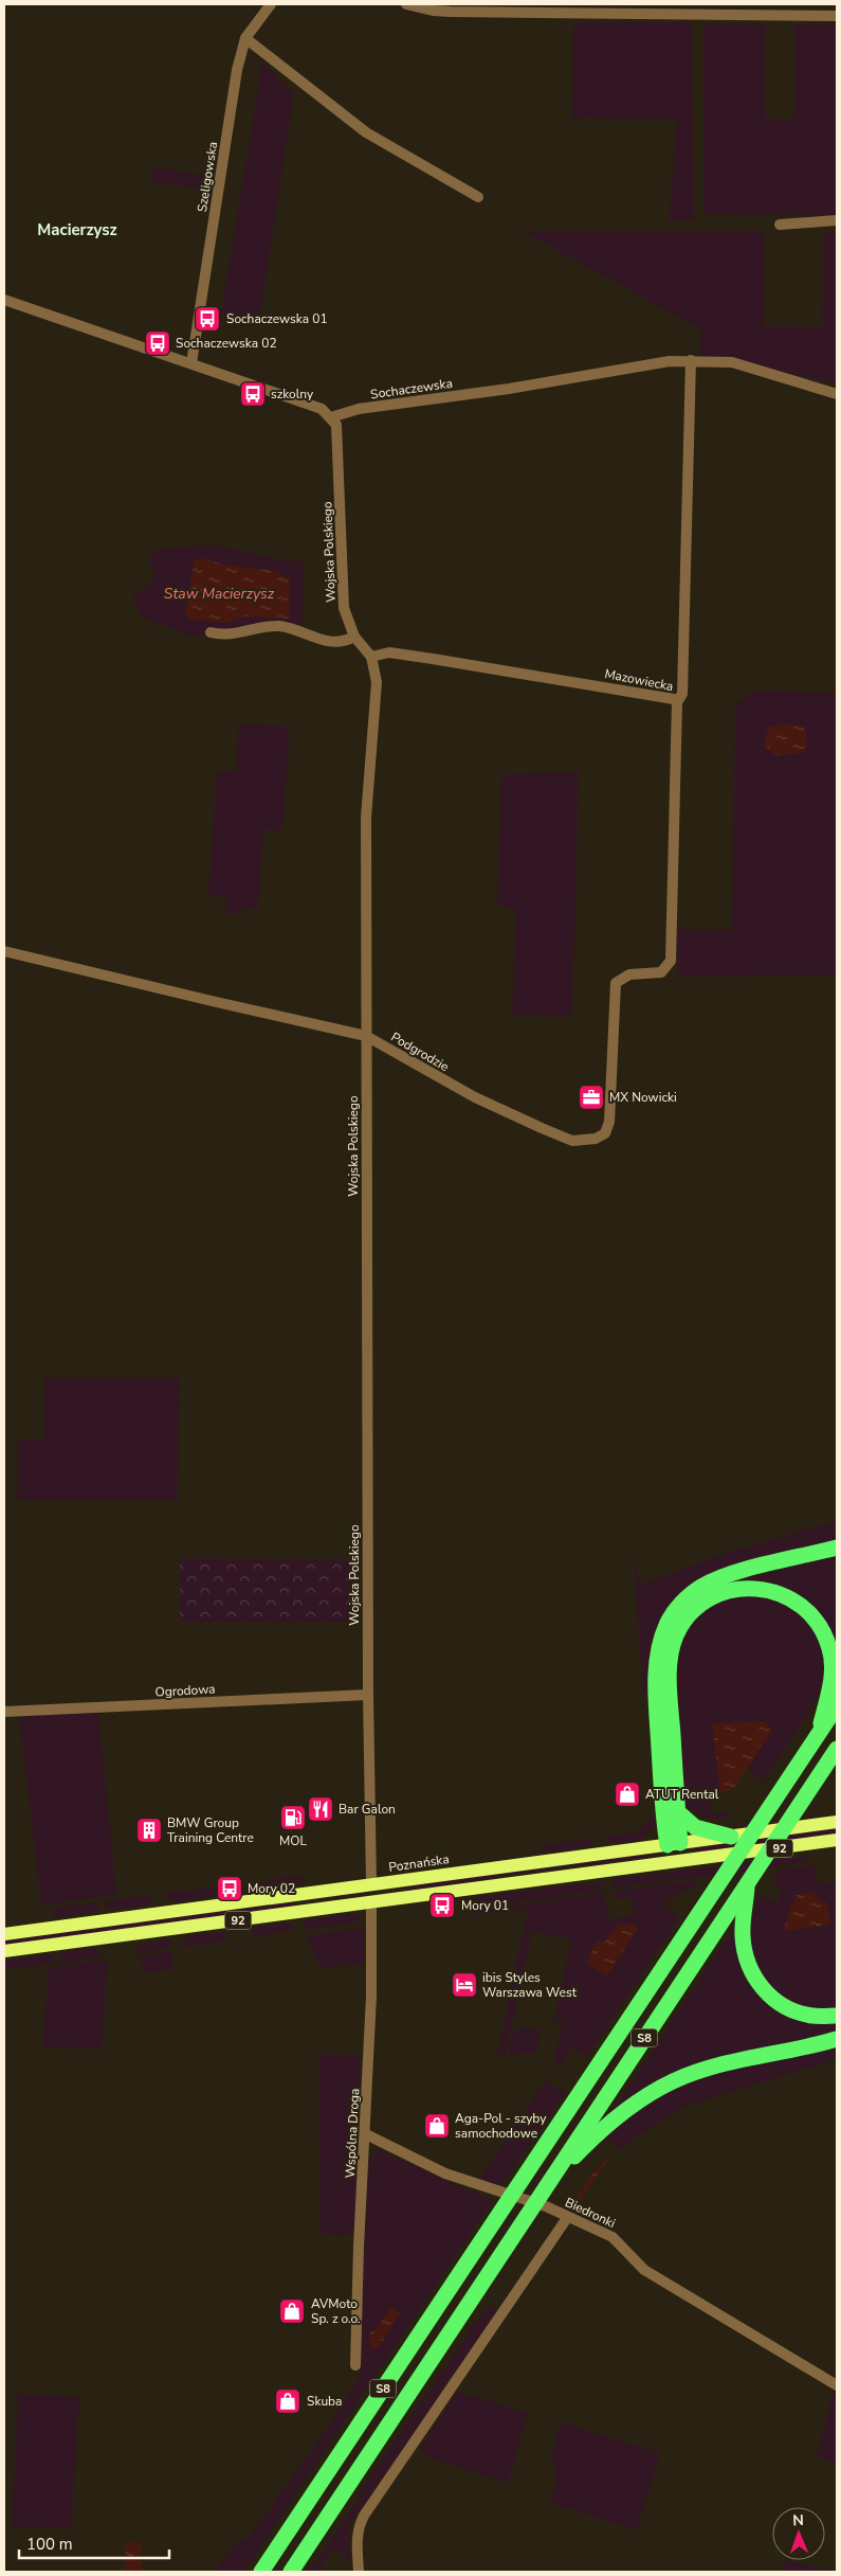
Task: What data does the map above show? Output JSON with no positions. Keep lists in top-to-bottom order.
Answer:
{
  "streets": {
    "highway": ["S8"],
    "main road": ["92", "Poznańska"],
    "street": [
      "Szeligowska",
      "Sochaczewska",
      "Wojska Polskiego",
      "Mazowiecka",
      "Podgrodzie",
      "Ogrodowa",
      "Wspólna Droga",
      "Biedronki"
    ]
  },
  "crossings": [
    ["Sochaczewska", "Wojska Polskiego"],
    ["Wojska Polskiego", "Mazowiecka"],
    ["Wojska Polskiego", "Podgrodzie"],
    ["Wojska Polskiego", "Ogrodowa"],
    ["Wojska Polskiego", "Poznańska"],
    ["Mazowiecka", "Podgrodzie"],
    ["92", "Wspólna Droga"],
    ["Wspólna Droga", "Biedronki"]
  ],
  "districts": ["Macierzysz"],
  "water": ["Staw Macierzysz"],
  "places": {
    "bus stop": [
      "Sochaczewska 01",
      "Sochaczewska 02",
      "szkolny",
      "Mory 02",
      "Mory 01"
    ],
    "office": ["MX Nowicki"],
    "shop": [
      "ATUT Rental",
      "Aga-Pol - szyby samochodowe",
      "AVMoto Sp. z o.o.",
      "Skuba"
    ],
    "restaurant": ["Bar Galon"],
    "fuel station": ["MOL"],
    "building": ["BMW Group Training Centre"],
    "hotel": ["ibis Styles Warszawa West"]
  },
  "scale_bar": "100 m",
  "north": "top"
}
